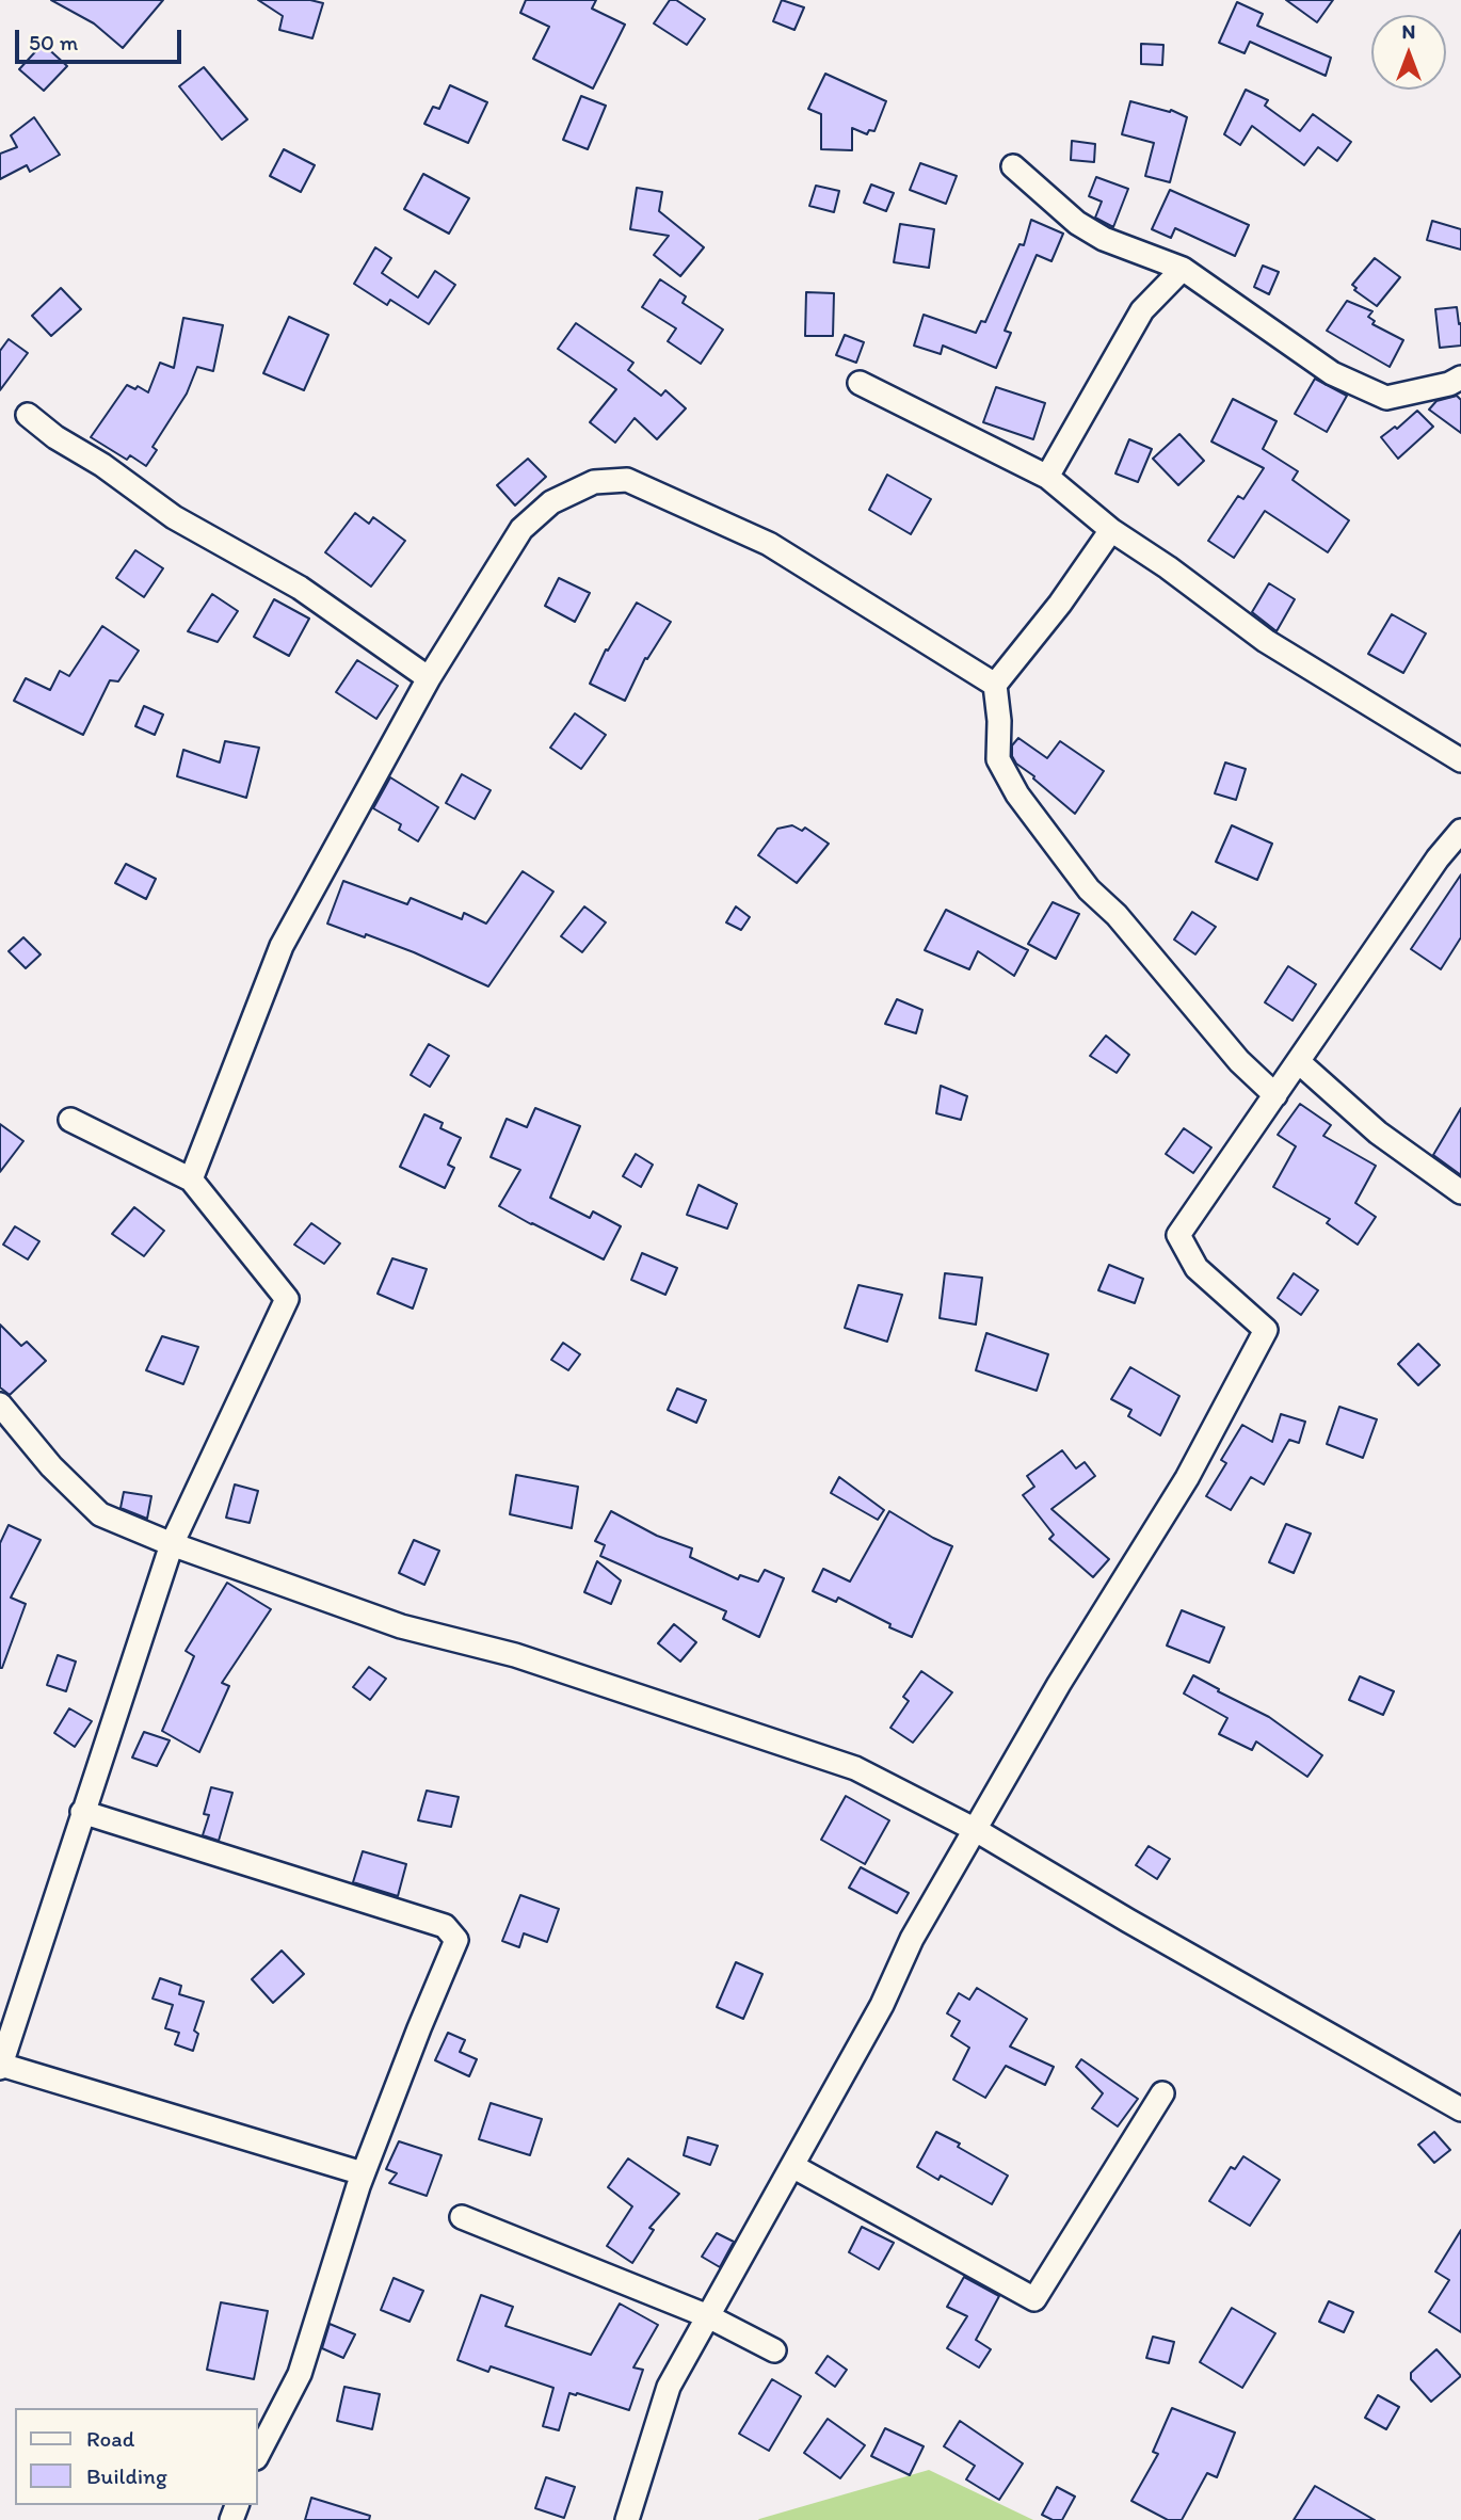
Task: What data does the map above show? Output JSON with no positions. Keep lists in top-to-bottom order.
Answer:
{
  "legend": ["Road", "Building"],
  "scale_bar": "50 m",
  "north": "top"
}
